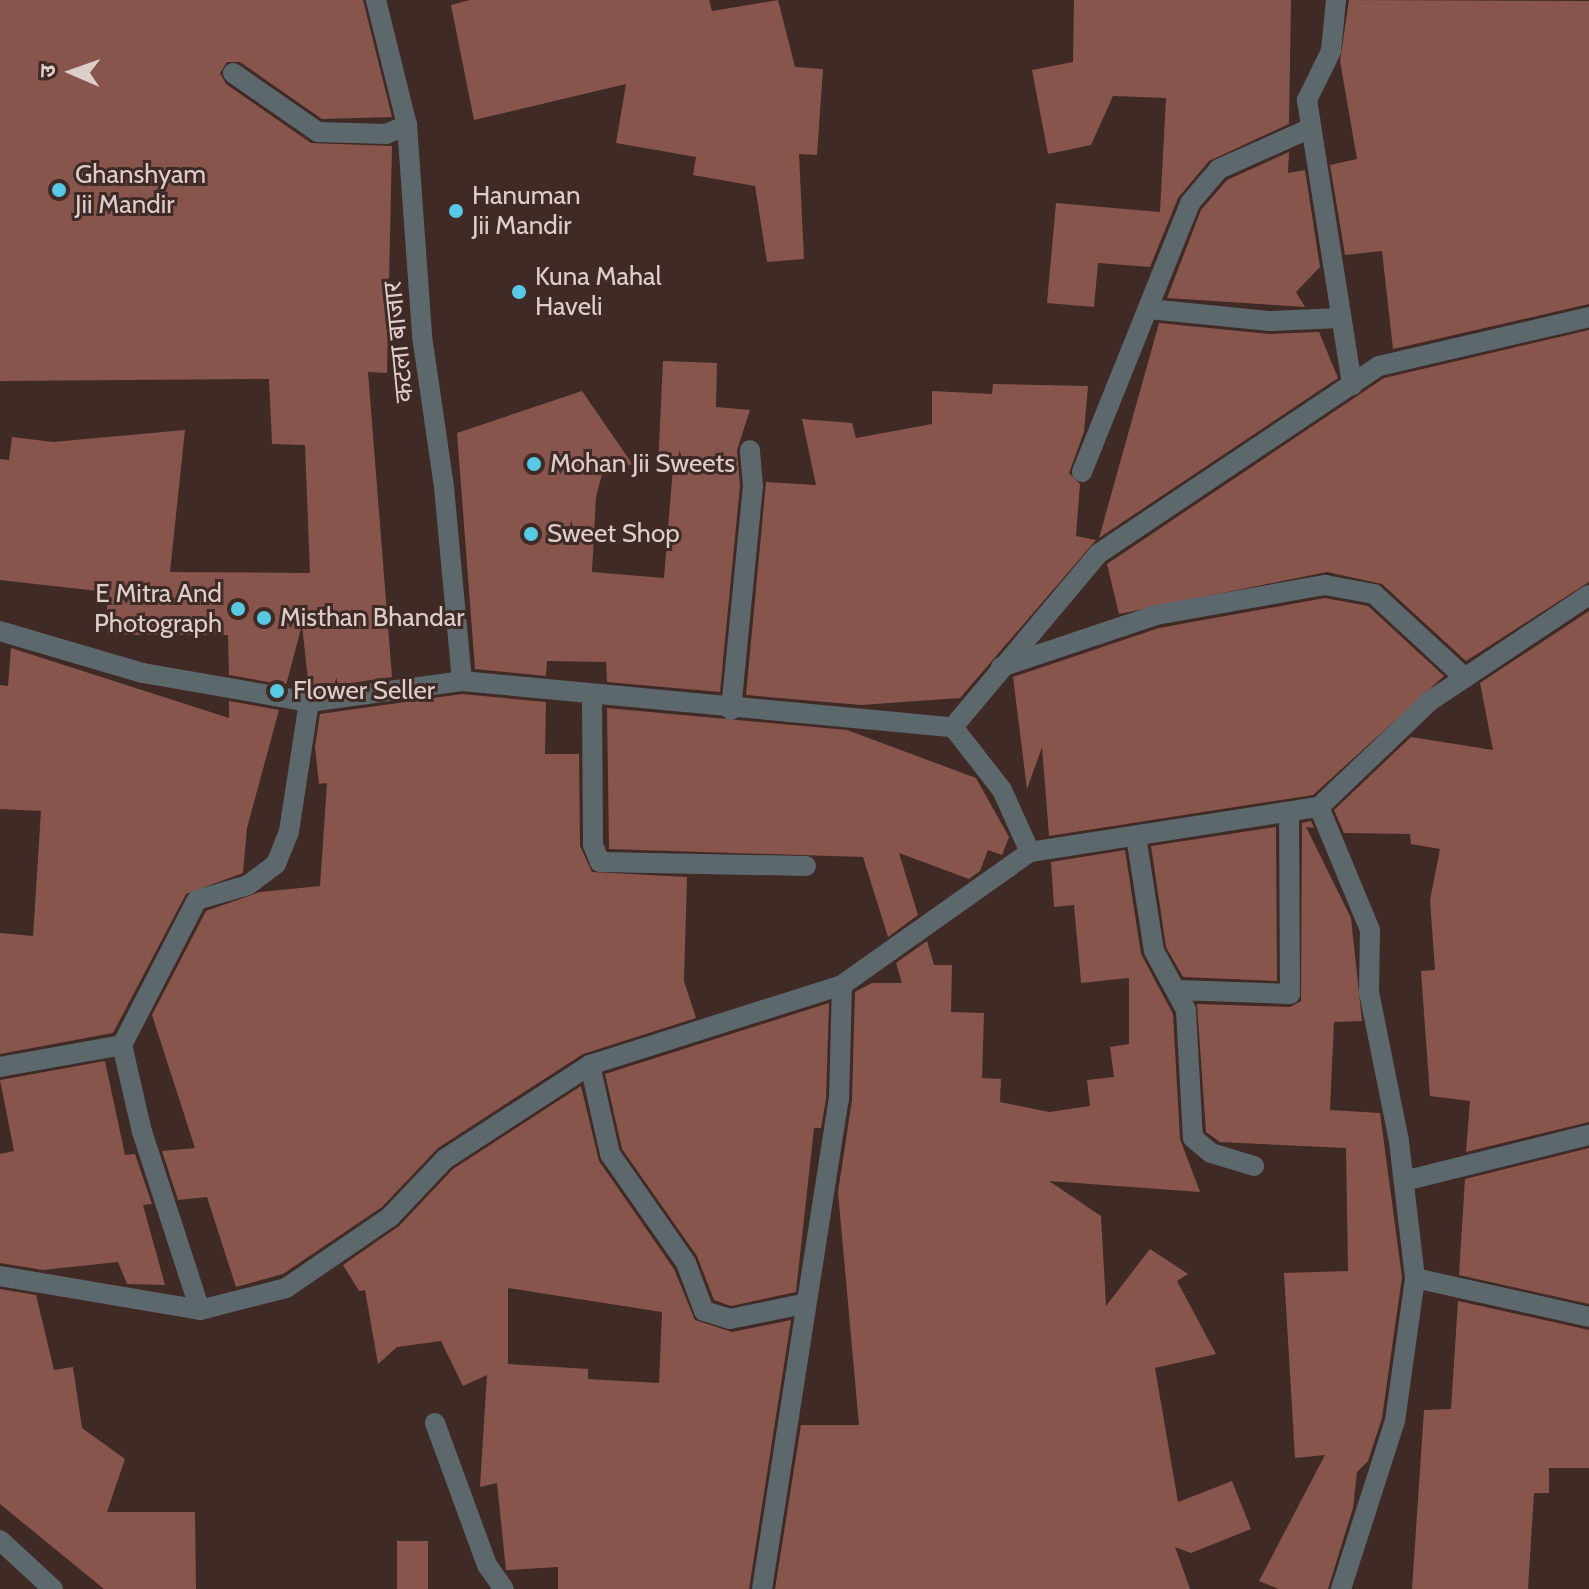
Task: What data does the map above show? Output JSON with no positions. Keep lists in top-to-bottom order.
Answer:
{
  "streets": {
    "street": ["कटला बाजार"]
  },
  "places": [
    "Ghanshyam Jii Mandir",
    "Hanuman Jii Mandir",
    "Kuna Mahal Haveli",
    "Mohan Jii Sweets",
    "Sweet Shop",
    "E Mitra And Photograph",
    "Misthan Bhandar",
    "Flower Seller"
  ],
  "north": "left"
}
